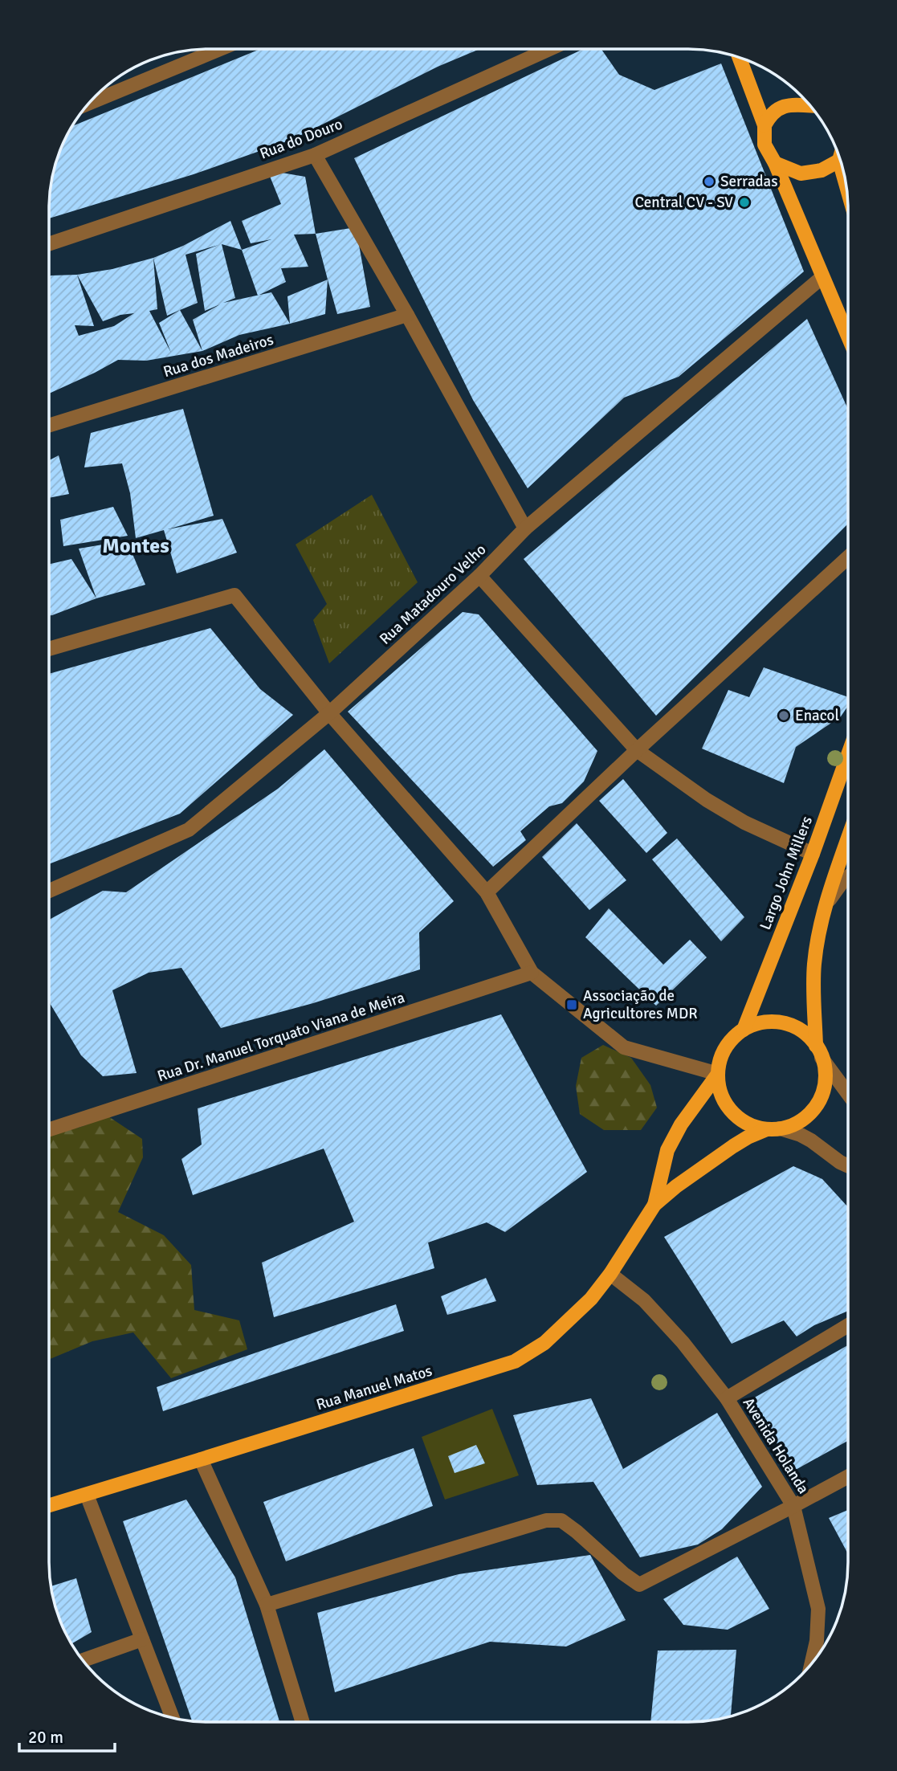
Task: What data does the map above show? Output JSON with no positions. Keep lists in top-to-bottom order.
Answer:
{
  "streets": {
    "main road": ["Largo John Millers", "Rua Manuel Matos"],
    "street": [
      "Rua do Douro",
      "Rua dos Madeiros",
      "Rua Matadouro Velho",
      "Rua Dr. Manuel Torquato Viana de Meira",
      "Avenida Holanda"
    ]
  },
  "crossings": [
    ["Largo John Millers", "Rua Manuel Matos"],
    ["Rua Manuel Matos", "Avenida Holanda"]
  ],
  "districts": ["Montes"],
  "places": {
    "other": ["Serradas", "Central CV - SV", "Enacol"],
    "transit": ["Associação de Agricultores MDR"]
  },
  "scale_bar": "20 m"
}
